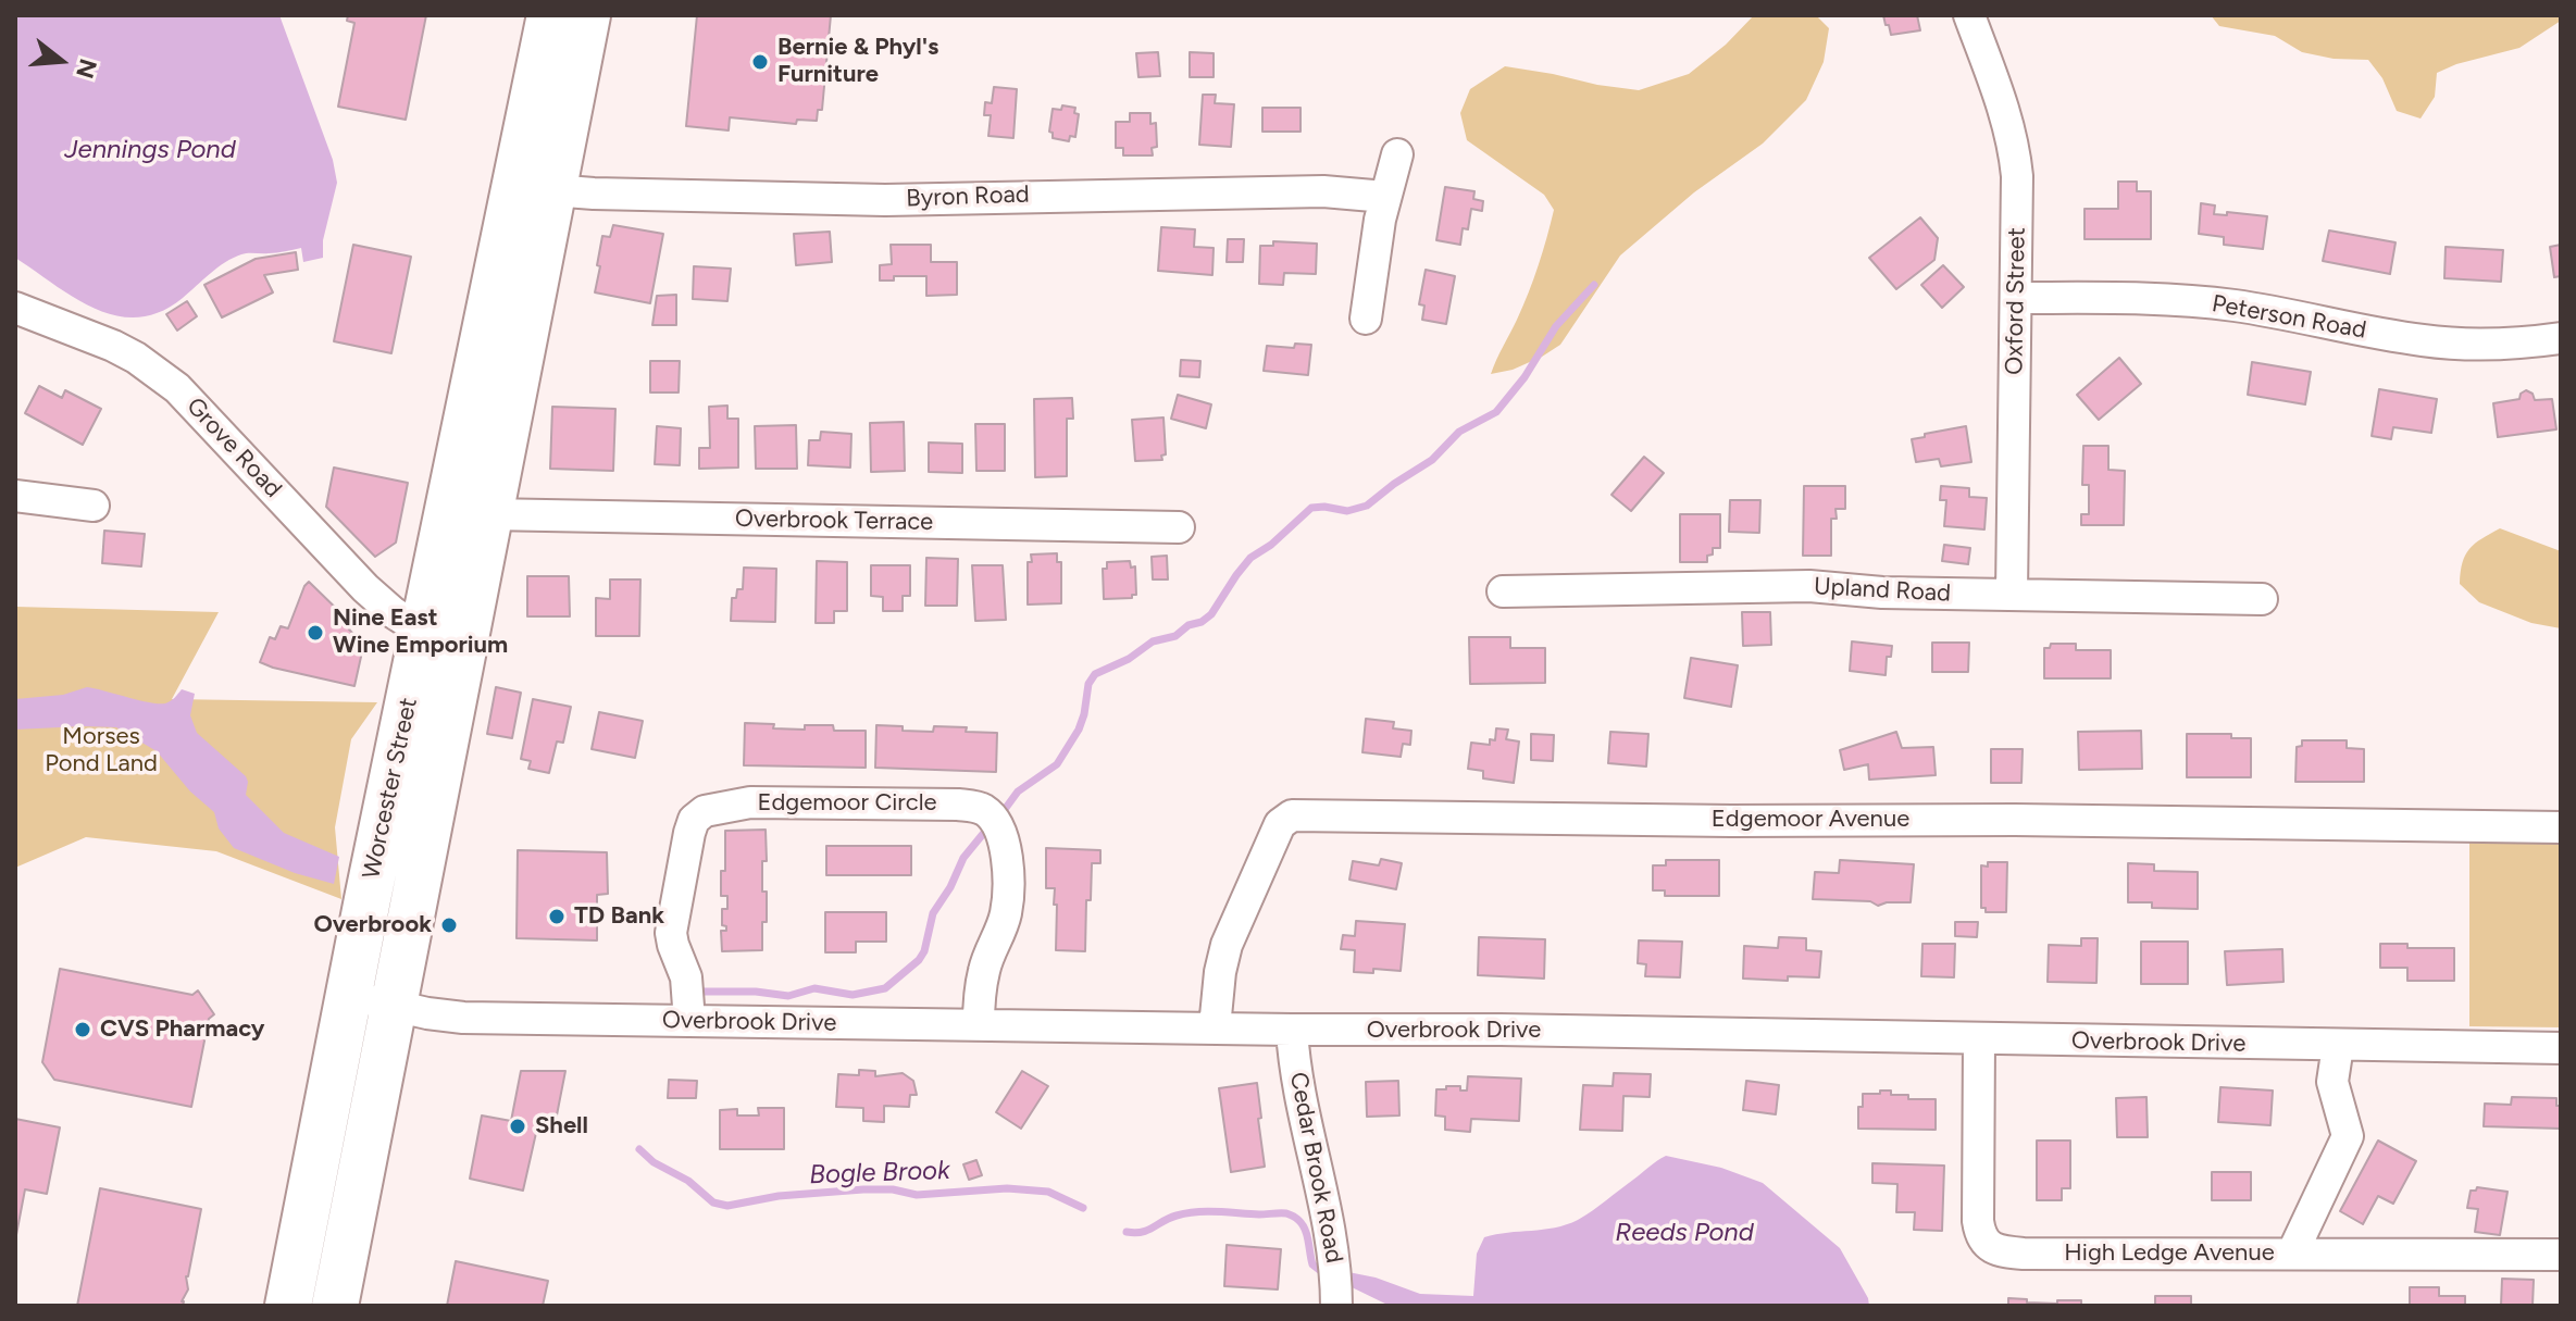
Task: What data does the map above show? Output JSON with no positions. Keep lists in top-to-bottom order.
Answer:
{
  "streets": {
    "highway": ["Worcester Street"],
    "street": [
      "Byron Road",
      "Oxford Street",
      "Peterson Road",
      "Grove Road",
      "Overbrook Terrace",
      "Upland Road",
      "Edgemoor Circle",
      "Edgemoor Avenue",
      "Overbrook Drive",
      "Cedar Brook Road",
      "High Ledge Avenue"
    ]
  },
  "crossings": [
    ["Byron Road", "Worcester Street"],
    ["Oxford Street", "Peterson Road"],
    ["Oxford Street", "Upland Road"],
    ["Grove Road", "Worcester Street"],
    ["Overbrook Terrace", "Worcester Street"],
    ["Worcester Street", "Overbrook Drive"],
    ["Edgemoor Circle", "Overbrook Drive"],
    ["Edgemoor Avenue", "Overbrook Drive"],
    ["Overbrook Drive", "Cedar Brook Road"],
    ["Overbrook Drive", "High Ledge Avenue"]
  ],
  "water": ["Jennings Pond", "Bogle Brook", "Reeds Pond"],
  "parks": ["Morses Pond Land"],
  "places": [
    "Bernie & Phyl's Furniture",
    "Nine East Wine Emporium",
    "TD Bank",
    "Overbrook",
    "CVS Pharmacy",
    "Shell"
  ],
  "north": "right"
}
